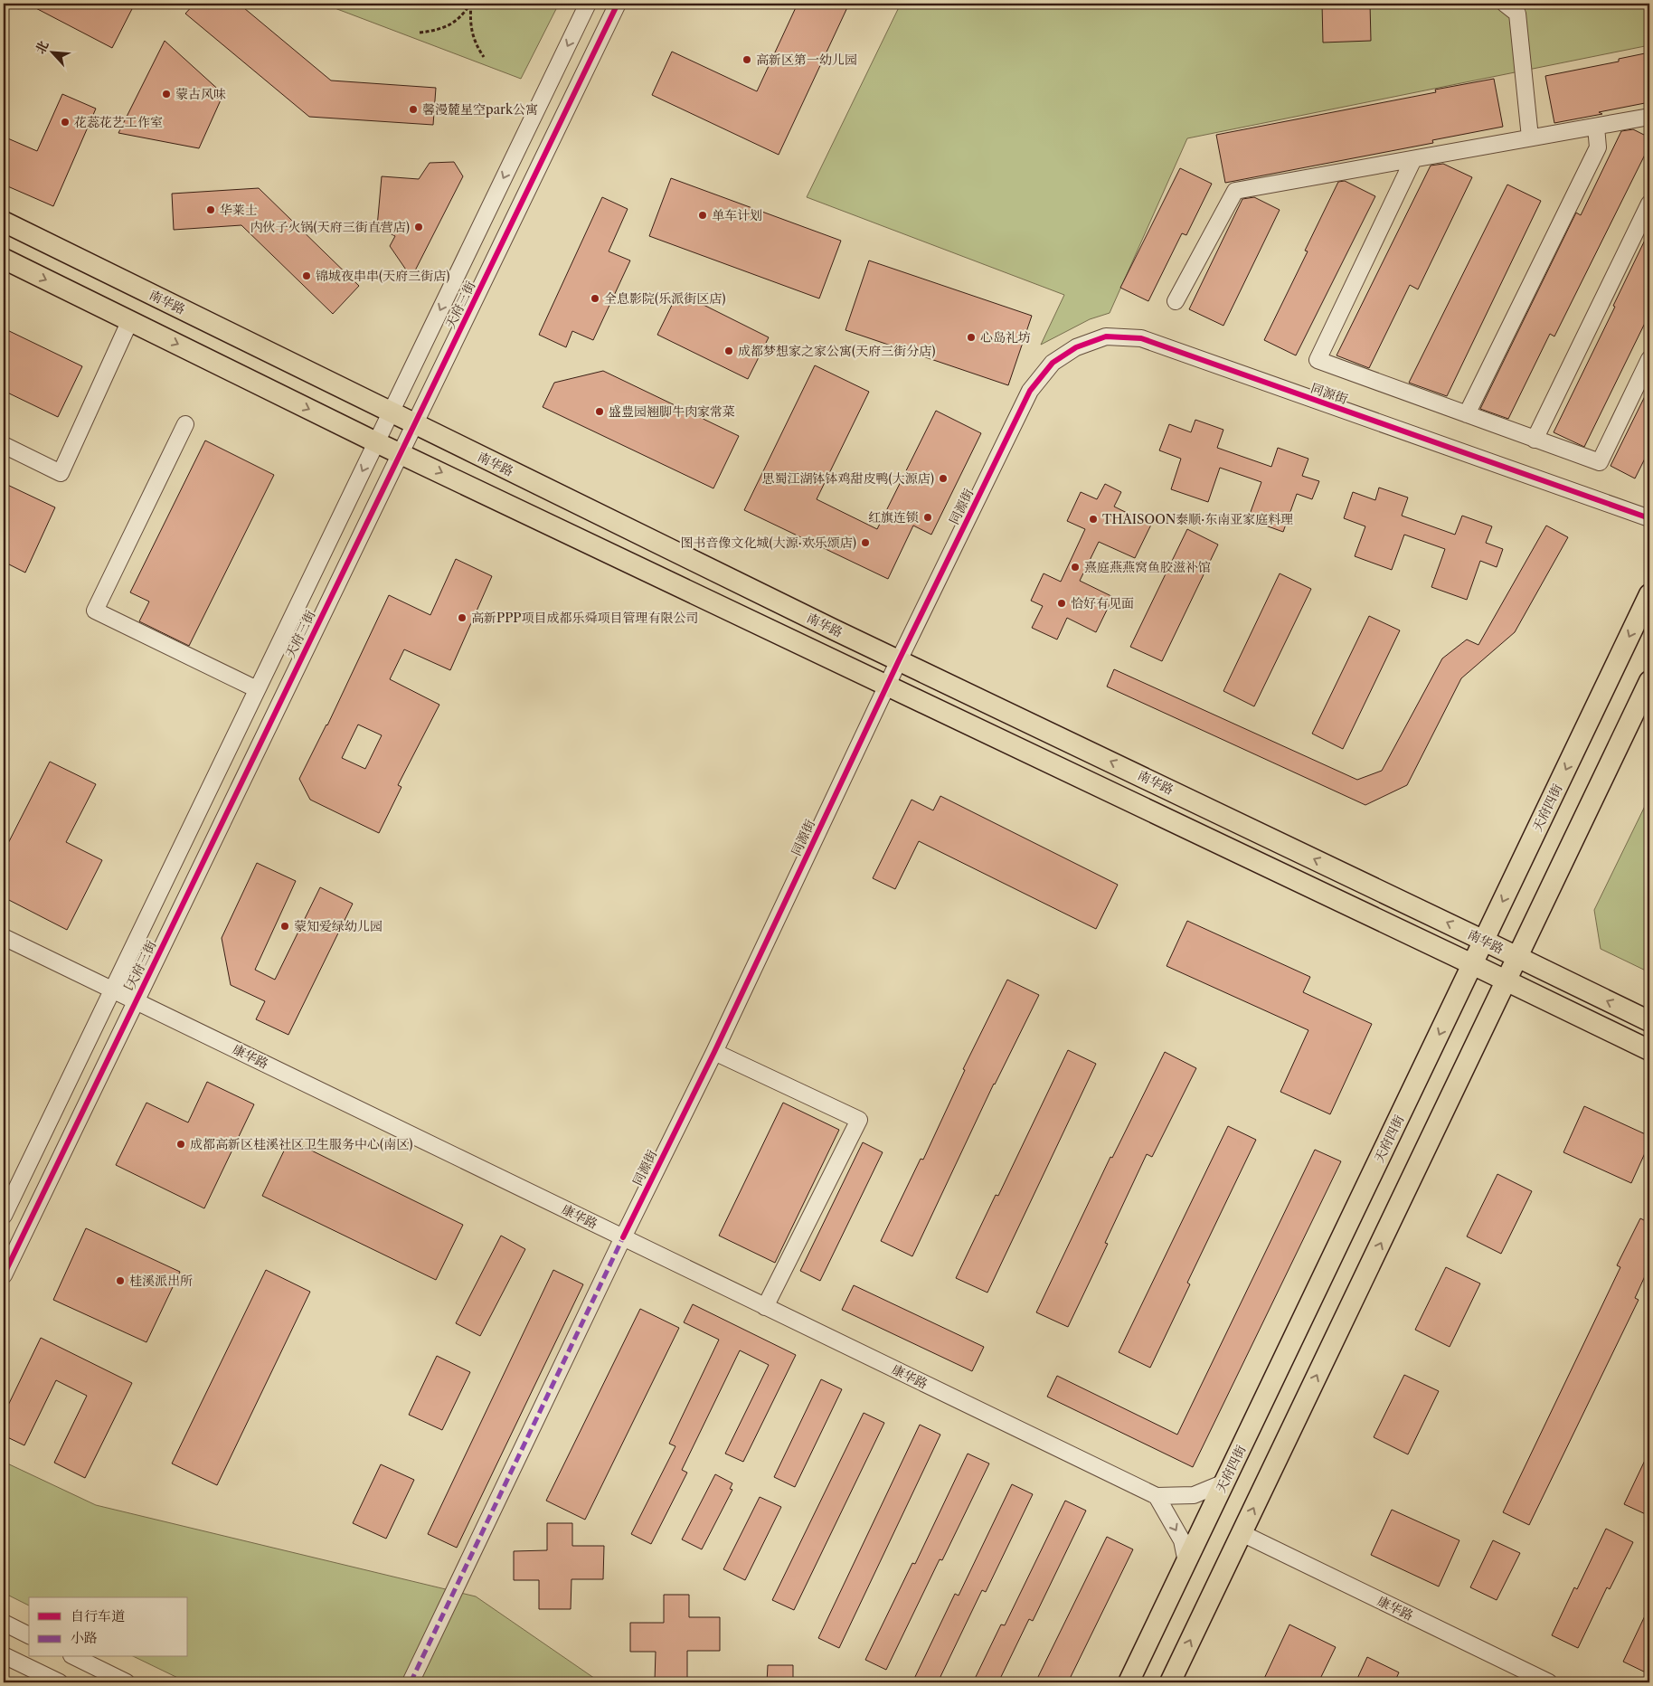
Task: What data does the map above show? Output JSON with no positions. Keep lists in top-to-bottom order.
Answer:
{
  "streets": {
    "main road": ["南华路", "天府四街"],
    "street": ["天府三街", "同源街", "康华路"]
  },
  "crossings": [
    ["南华路", "天府三街"],
    ["南华路", "同源街"],
    ["南华路", "天府四街"],
    ["天府三街", "康华路"],
    ["同源街", "康华路"]
  ],
  "places": [
    "高新区第一幼儿园",
    "蒙古风味",
    "馨漫麓星空park公寓",
    "花蕊花艺工作室",
    "华莱士",
    "单车计划",
    "内伙子火锅(天府三街直营店)",
    "锦城夜串串(天府三街店)",
    "全息影院(乐派街区店)",
    "心岛礼坊",
    "成都梦想家之家公寓(天府三街分店)",
    "盛豊园翘脚牛肉家常菜",
    "思蜀江湖钵钵鸡甜皮鸭(大源店)",
    "红旗连锁",
    "THAISOON泰顺·东南亚家庭料理",
    "图书音像文化城(大源·欢乐颂店)",
    "熹庭燕燕窝鱼胶滋补馆",
    "恰好有见面",
    "高新PPP项目成都乐舜项目管理有限公司",
    "蒙知爱绿幼儿园",
    "成都高新区桂溪社区卫生服务中心(南区)",
    "桂溪派出所"
  ],
  "legend": ["自行车道", "小路"],
  "north": "top left"
}
